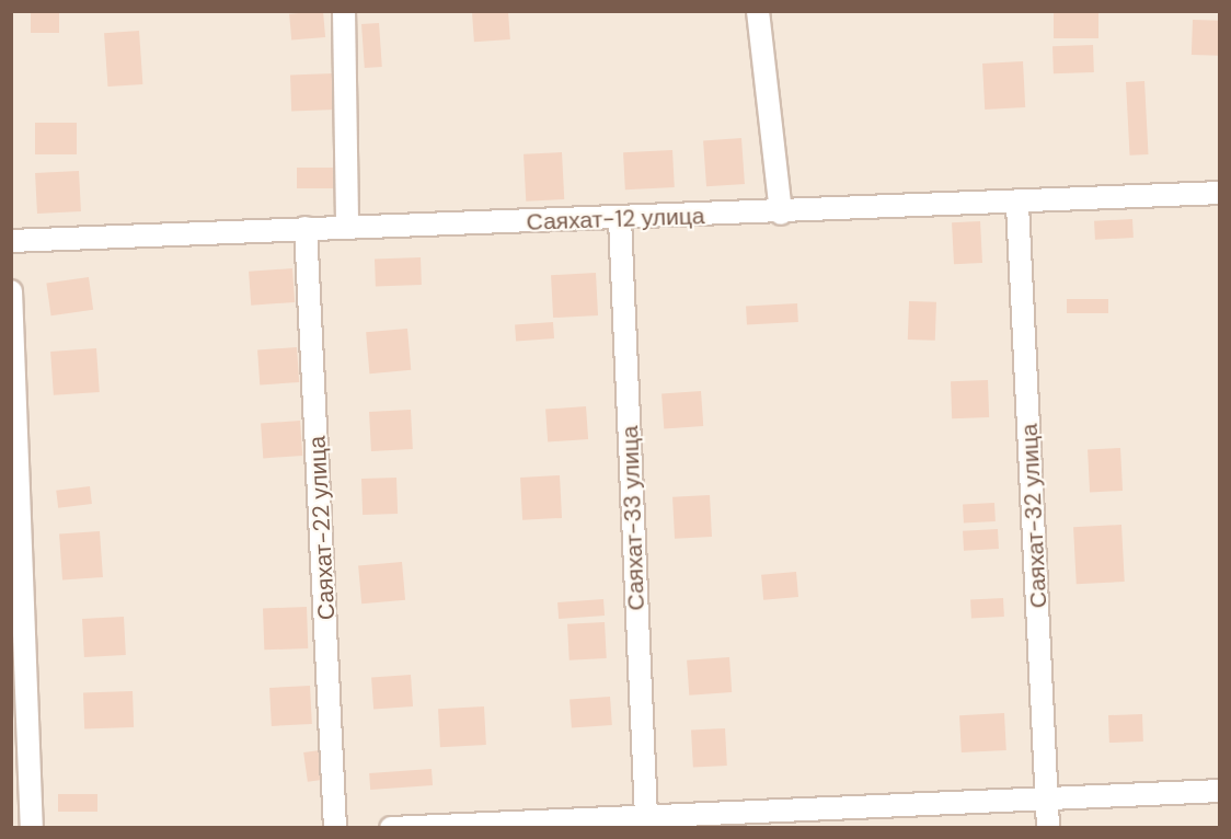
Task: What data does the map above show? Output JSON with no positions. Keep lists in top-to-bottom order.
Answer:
{
  "streets": {
    "street": [
      "Саяхат-12 улица",
      "Саяхат-32 улица",
      "Саяхат-33 улица",
      "Саяхат-22 улица"
    ]
  },
  "crossings": [
    ["Саяхат-12 улица", "Саяхат-32 улица"],
    ["Саяхат-12 улица", "Саяхат-33 улица"],
    ["Саяхат-12 улица", "Саяхат-22 улица"]
  ]
}
